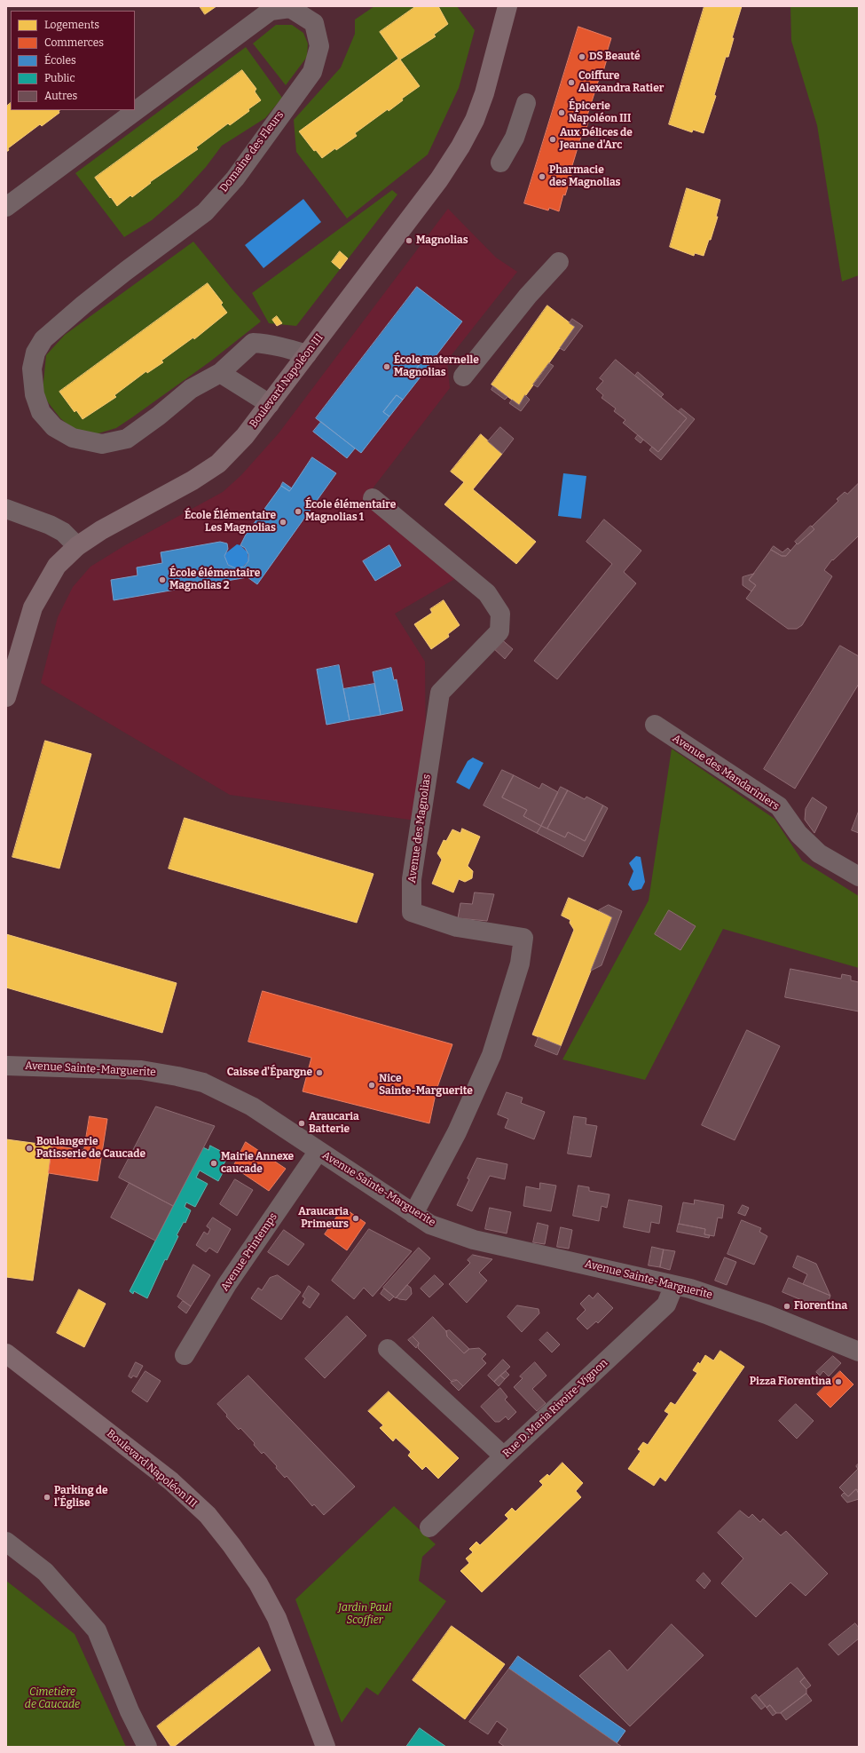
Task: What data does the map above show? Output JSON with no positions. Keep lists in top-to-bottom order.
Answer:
{
  "streets": {
    "main road": ["Boulevard Napoléon III"],
    "street": [
      "Domaine des Fleurs",
      "Avenue des Mandariniers",
      "Avenue des Magnolias",
      "Avenue Sainte-Marguerite",
      "Avenue Printemps",
      "Rue D. Maria Rivoire-Vignon"
    ]
  },
  "crossings": [
    ["Domaine des Fleurs", "Boulevard Napoléon III"],
    ["Avenue des Magnolias", "Avenue Sainte-Marguerite"],
    ["Avenue Sainte-Marguerite", "Avenue Printemps"],
    ["Avenue Sainte-Marguerite", "Rue D. Maria Rivoire-Vignon"]
  ],
  "parks": ["Jardin Paul Scoffier", "Cimetière de Caucade"],
  "places": [
    "DS Beauté",
    "Coiffure Alexandra Ratier",
    "Épicerie Napoléon III",
    "Aux Délices de Jeanne d'Arc",
    "Pharmacie des Magnolias",
    "Magnolias",
    "École maternelle Magnolias",
    "École élémentaire Magnolias 1",
    "École Élémentaire Les Magnolias",
    "École élémentaire Magnolias 2",
    "Caisse d'Épargne",
    "Nice Sainte-Marguerite",
    "Araucaria Batterie",
    "Boulangerie Patisserie de Caucade",
    "Mairie Annexe caucade",
    "Araucaria Primeurs",
    "Fiorentina",
    "Pizza Fiorentina",
    "Parking de l'Église"
  ],
  "legend": [
    "Logements",
    "Commerces",
    "Écoles",
    "Public",
    "Autres"
  ]
}
